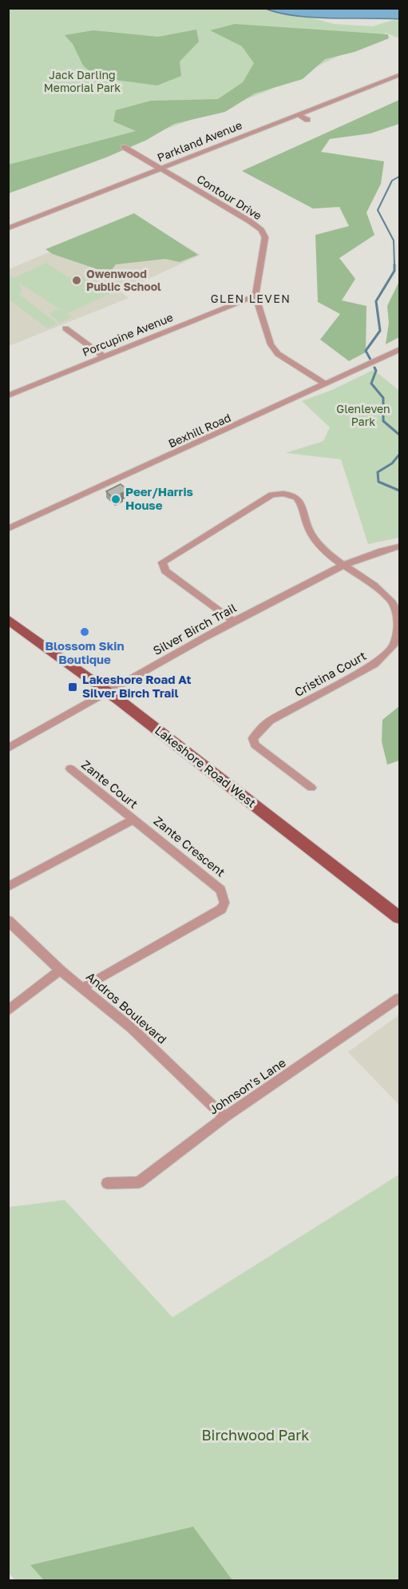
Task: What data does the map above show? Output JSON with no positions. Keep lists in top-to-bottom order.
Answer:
{
  "streets": {
    "main road": ["Lakeshore Road West"],
    "street": [
      "Parkland Avenue",
      "Contour Drive",
      "Porcupine Avenue",
      "Bexhill Road",
      "Silver Birch Trail",
      "Cristina Court",
      "Zante Court",
      "Zante Crescent",
      "Andros Boulevard",
      "Johnson's Lane"
    ]
  },
  "crossings": [
    ["Parkland Avenue", "Contour Drive"],
    ["Contour Drive", "Porcupine Avenue"],
    ["Contour Drive", "Bexhill Road"],
    ["Silver Birch Trail", "Cristina Court"],
    ["Silver Birch Trail", "Lakeshore Road West"],
    ["Zante Court", "Zante Crescent"],
    ["Zante Crescent", "Andros Boulevard"],
    ["Andros Boulevard", "Johnson's Lane"]
  ],
  "districts": ["GLEN LEVEN"],
  "parks": ["Jack Darling Memorial Park", "Glenleven Park", "Birchwood Park"],
  "places": {
    "other": ["Owenwood Public School", "Peer/Harris House", "Blossom Skin Boutique"],
    "transit": ["Lakeshore Road At Silver Birch Trail"]
  }
}
